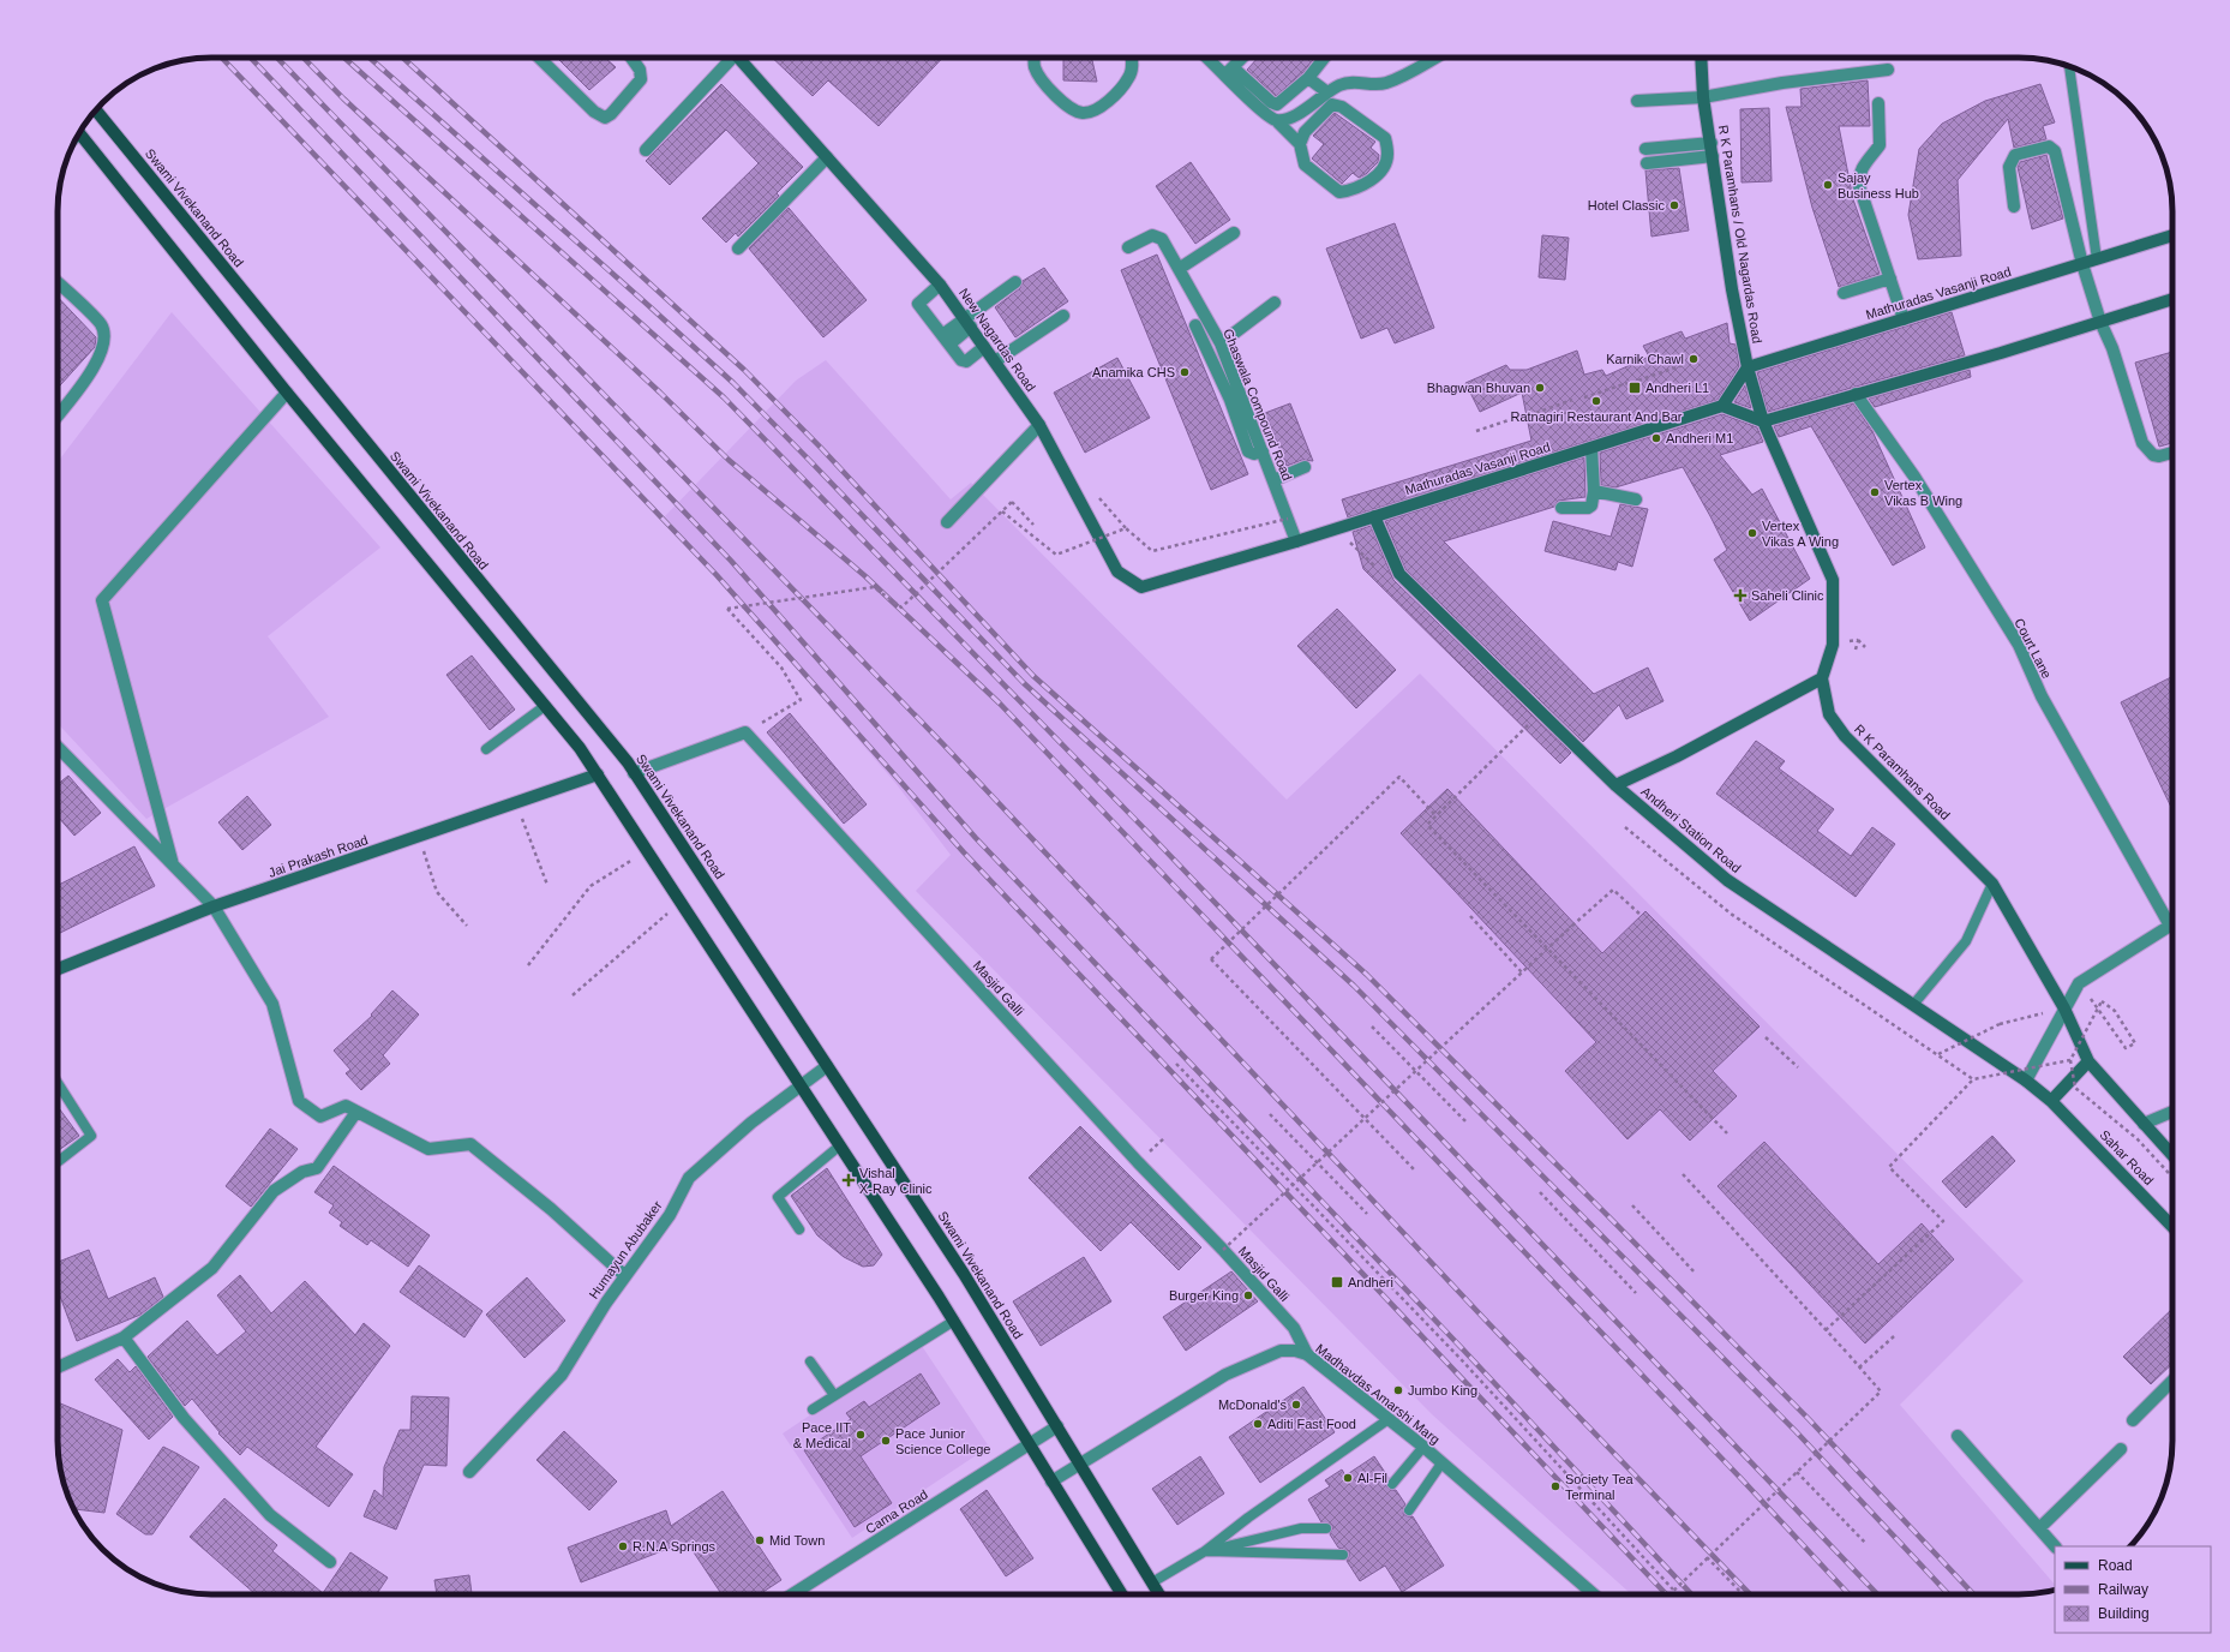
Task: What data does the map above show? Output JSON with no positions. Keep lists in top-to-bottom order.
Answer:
{
  "streets": {
    "main road": [
      "Swami Vivekanand Road",
      "R K Paramhans / Old Nagardas Road",
      "Mathuradas Vasanji Road",
      "New Nagardas Road",
      "R K Paramhans Road",
      "Andheri Station Road",
      "Jai Prakash Road",
      "Sahar Road"
    ],
    "street": [
      "Ghaswala Compound Road",
      "Court Lane",
      "Masjid Galli",
      "Humayun Abubaker",
      "Madhavdas Amarshi Marg",
      "Cama Road"
    ]
  },
  "crossings": [
    ["Swami Vivekanand Road", "Humayun Abubaker"],
    ["Swami Vivekanand Road", "Madhavdas Amarshi Marg"],
    ["Swami Vivekanand Road", "Cama Road"],
    ["R K Paramhans / Old Nagardas Road", "Mathuradas Vasanji Road"],
    ["R K Paramhans / Old Nagardas Road", "R K Paramhans Road"],
    ["Mathuradas Vasanji Road", "New Nagardas Road"],
    ["Mathuradas Vasanji Road", "Ghaswala Compound Road"],
    ["Mathuradas Vasanji Road", "Andheri Station Road"],
    ["Andheri Station Road", "Sahar Road"],
    ["Masjid Galli", "Madhavdas Amarshi Marg"]
  ],
  "places": {
    "other": [
      "Sajay Business Hub",
      "Hotel Classic",
      "Karnik Chawl",
      "Anamika CHS",
      "Bhagwan Bhuvan",
      "Ratnagiri Restaurant And Bar",
      "Andheri M1",
      "Vertex Vikas B Wing",
      "Vertex Vikas A Wing",
      "Burger King",
      "Jumbo King",
      "McDonald's",
      "Aditi Fast Food",
      "Pace IIT & Medical",
      "Pace Junior Science College",
      "Al-Fil",
      "Society Tea Terminal",
      "Mid Town",
      "R.N.A Springs"
    ],
    "transit": ["Andheri L1", "Andheri"],
    "health": ["Saheli Clinic", "Vishal X-Ray Clinic"]
  },
  "legend": ["Road", "Railway", "Building"]
}
